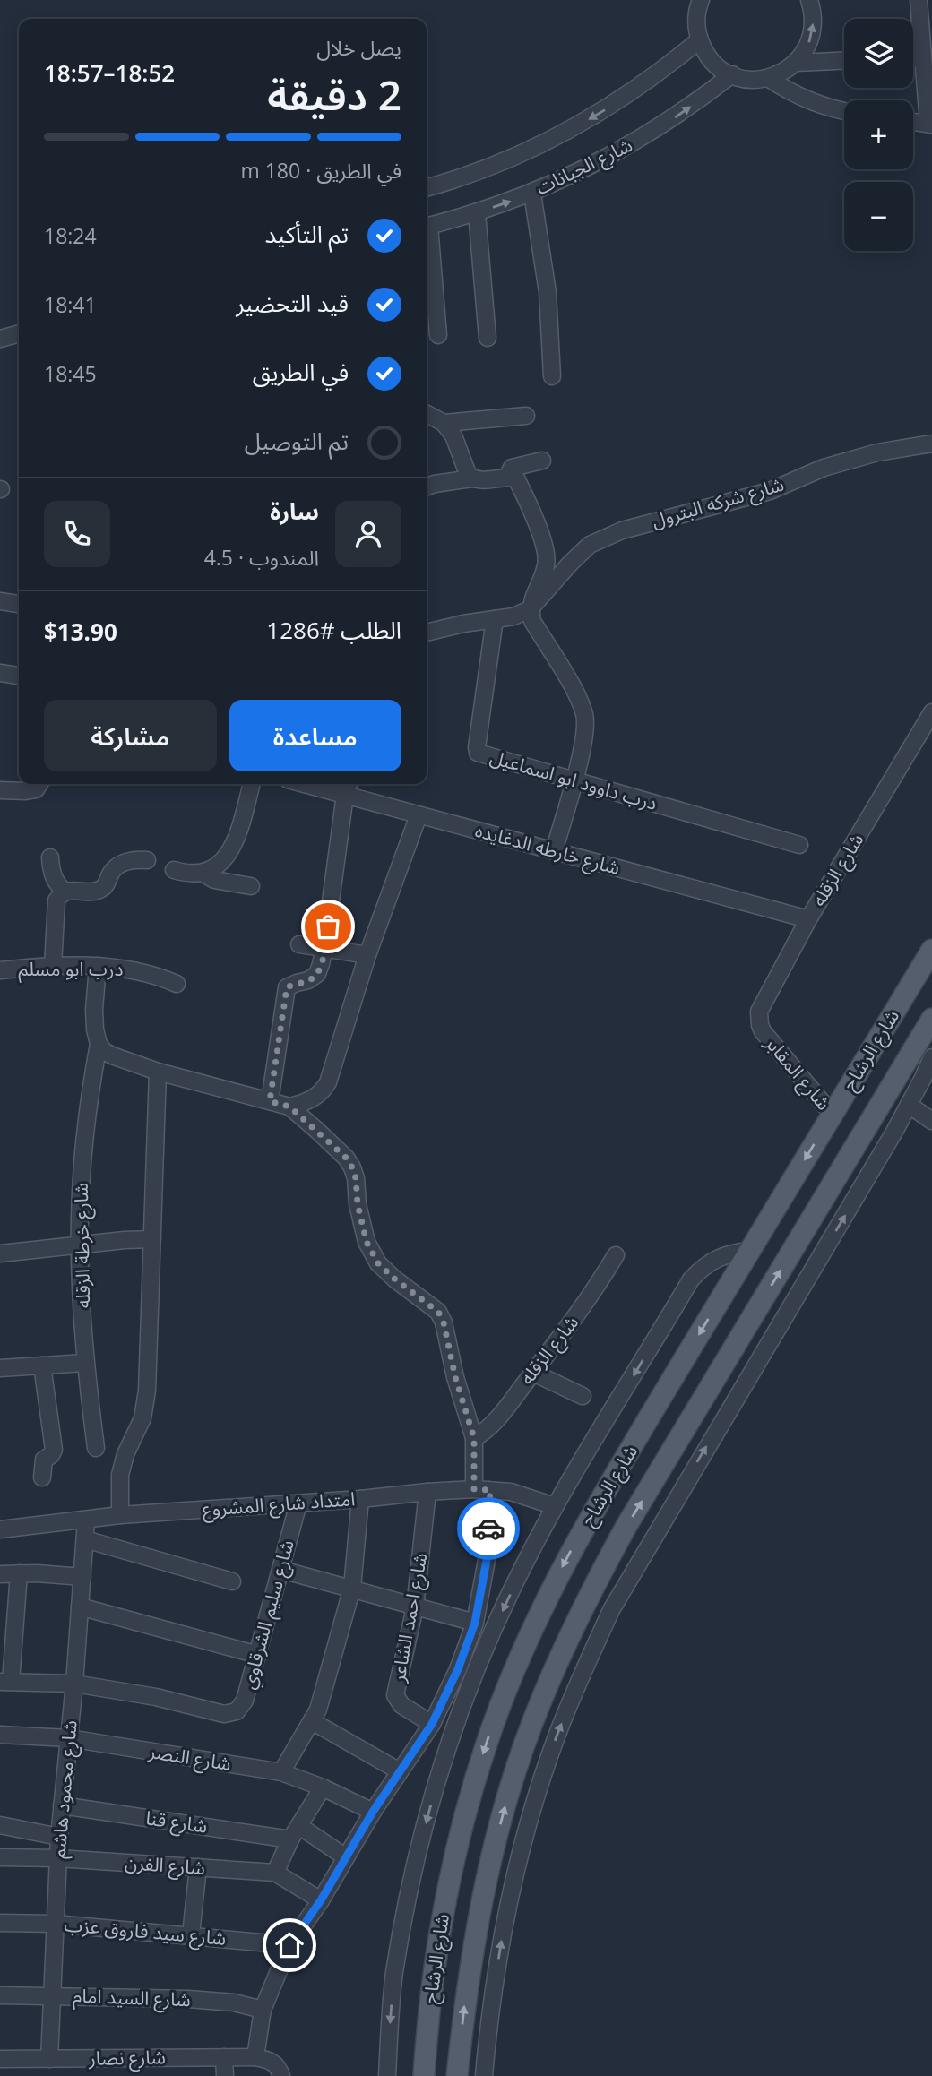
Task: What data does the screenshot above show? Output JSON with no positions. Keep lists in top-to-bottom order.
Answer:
{
  "streets": {
    "main road": ["شارع الرشاح"],
    "street": [
      "شارع الجبانات",
      "شارع شركه البترول",
      "درب داوود ابو اسماعيل",
      "شارع خارطه الدغايده",
      "شارع الزقله",
      "درب ابو مسلم",
      "شارع المقابر",
      "شارع خرطة الزقله",
      "امتداد شارع المشروع",
      "شارع سليم الشرقاوي",
      "شارع احمد الشاعر",
      "شارع النصر",
      "شارع محمود هاشم",
      "شارع قنا",
      "شارع الفرن",
      "شارع سيد فاروق عزب",
      "شارع السيد امام",
      "شارع نصار"
    ]
  },
  "crossings": [
    ["شارع خارطه الدغايده", "شارع الزقله"],
    ["شارع الزقله", "شارع المقابر"],
    ["درب ابو مسلم", "شارع خرطة الزقله"],
    ["شارع الرشاح", "شارع المقابر"],
    ["امتداد شارع المشروع", "شارع سليم الشرقاوي"],
    ["امتداد شارع المشروع", "شارع احمد الشاعر"],
    ["امتداد شارع المشروع", "شارع محمود هاشم"],
    ["شارع سليم الشرقاوي", "شارع محمود هاشم"],
    ["شارع النصر", "شارع محمود هاشم"],
    ["شارع محمود هاشم", "شارع قنا"],
    ["شارع محمود هاشم", "شارع الفرن"],
    ["شارع محمود هاشم", "شارع سيد فاروق عزب"],
    ["شارع محمود هاشم", "شارع السيد امام"],
    ["شارع محمود هاشم", "شارع نصار"]
  ],
  "page": {
    "map_buttons": ["+", "−"],
    "heading": ["2 دقيقة", "يصل خلال", "18:52–18:57"],
    "panel": [
      "سارة",
      "المندوب · 4.5",
      "الطلب #1286",
      "$13.90"
    ],
    "bar": "في الطريق · 180 m",
    "list": [
      ["تم التأكيد", "18:24"],
      ["قيد التحضير", "18:41"],
      ["في الطريق", "18:45"],
      "تم التوصيل"
    ],
    "buttons": ["مساعدة", "مشاركة"]
  }
}
